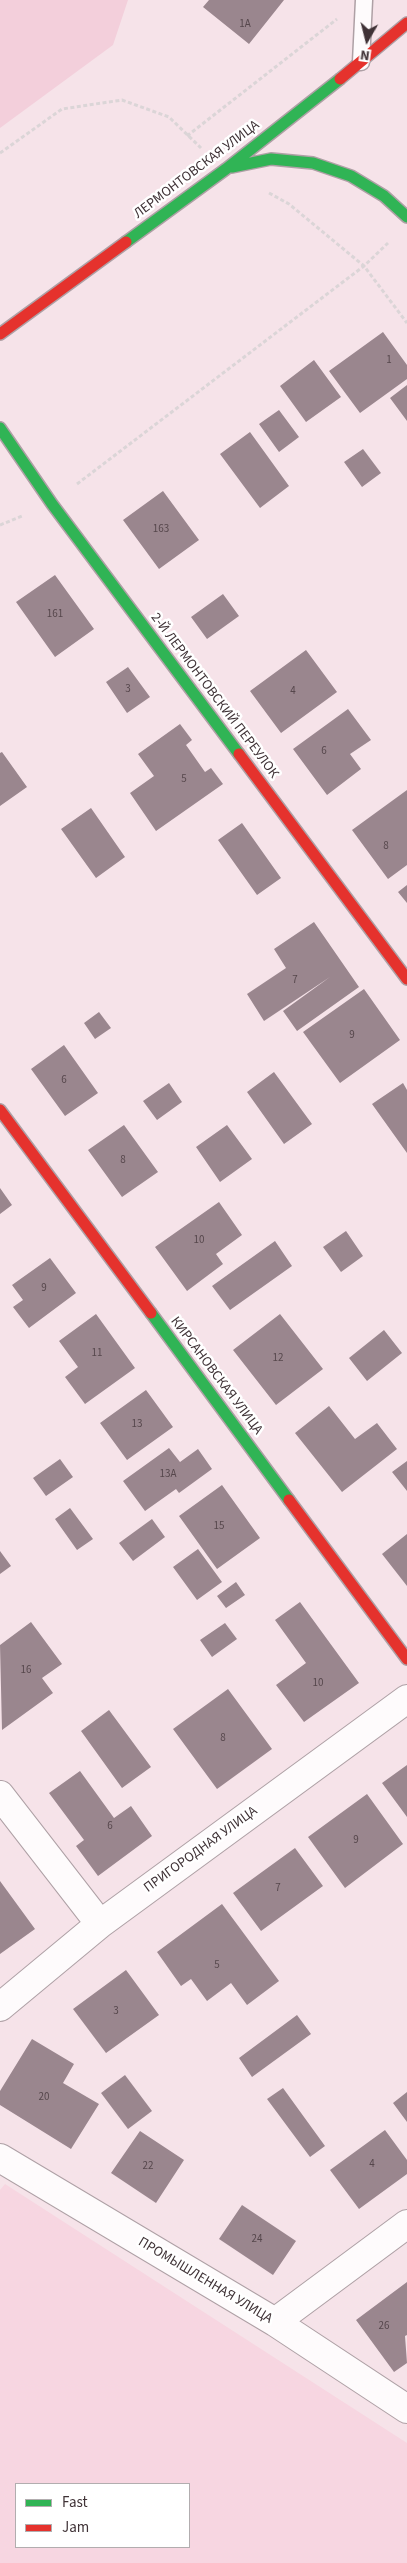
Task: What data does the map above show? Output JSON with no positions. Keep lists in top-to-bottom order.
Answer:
{
  "streets": {
    "street": [
      "ЛЕРМОНТОВСКАЯ УЛИЦА",
      "2-Й ЛЕРМОНТОВСКИЙ ПЕРЕУЛОК",
      "КИРСАНОВСКАЯ УЛИЦА",
      "ПРИГОРОДНАЯ УЛИЦА",
      "ПРОМЫШЛЕННАЯ УЛИЦА"
    ]
  },
  "house_numbers": [
    "1А",
    "1",
    "163",
    "161",
    "3",
    "4",
    "6",
    "5",
    "8",
    "7",
    "9",
    "6",
    "8",
    "10",
    "9",
    "11",
    "12",
    "13",
    "13А",
    "15",
    "16",
    "10",
    "8",
    "6",
    "9",
    "7",
    "5",
    "3",
    "20",
    "4",
    "22",
    "24",
    "26"
  ],
  "legend": ["Fast", "Jam"],
  "north": "bottom"
}
